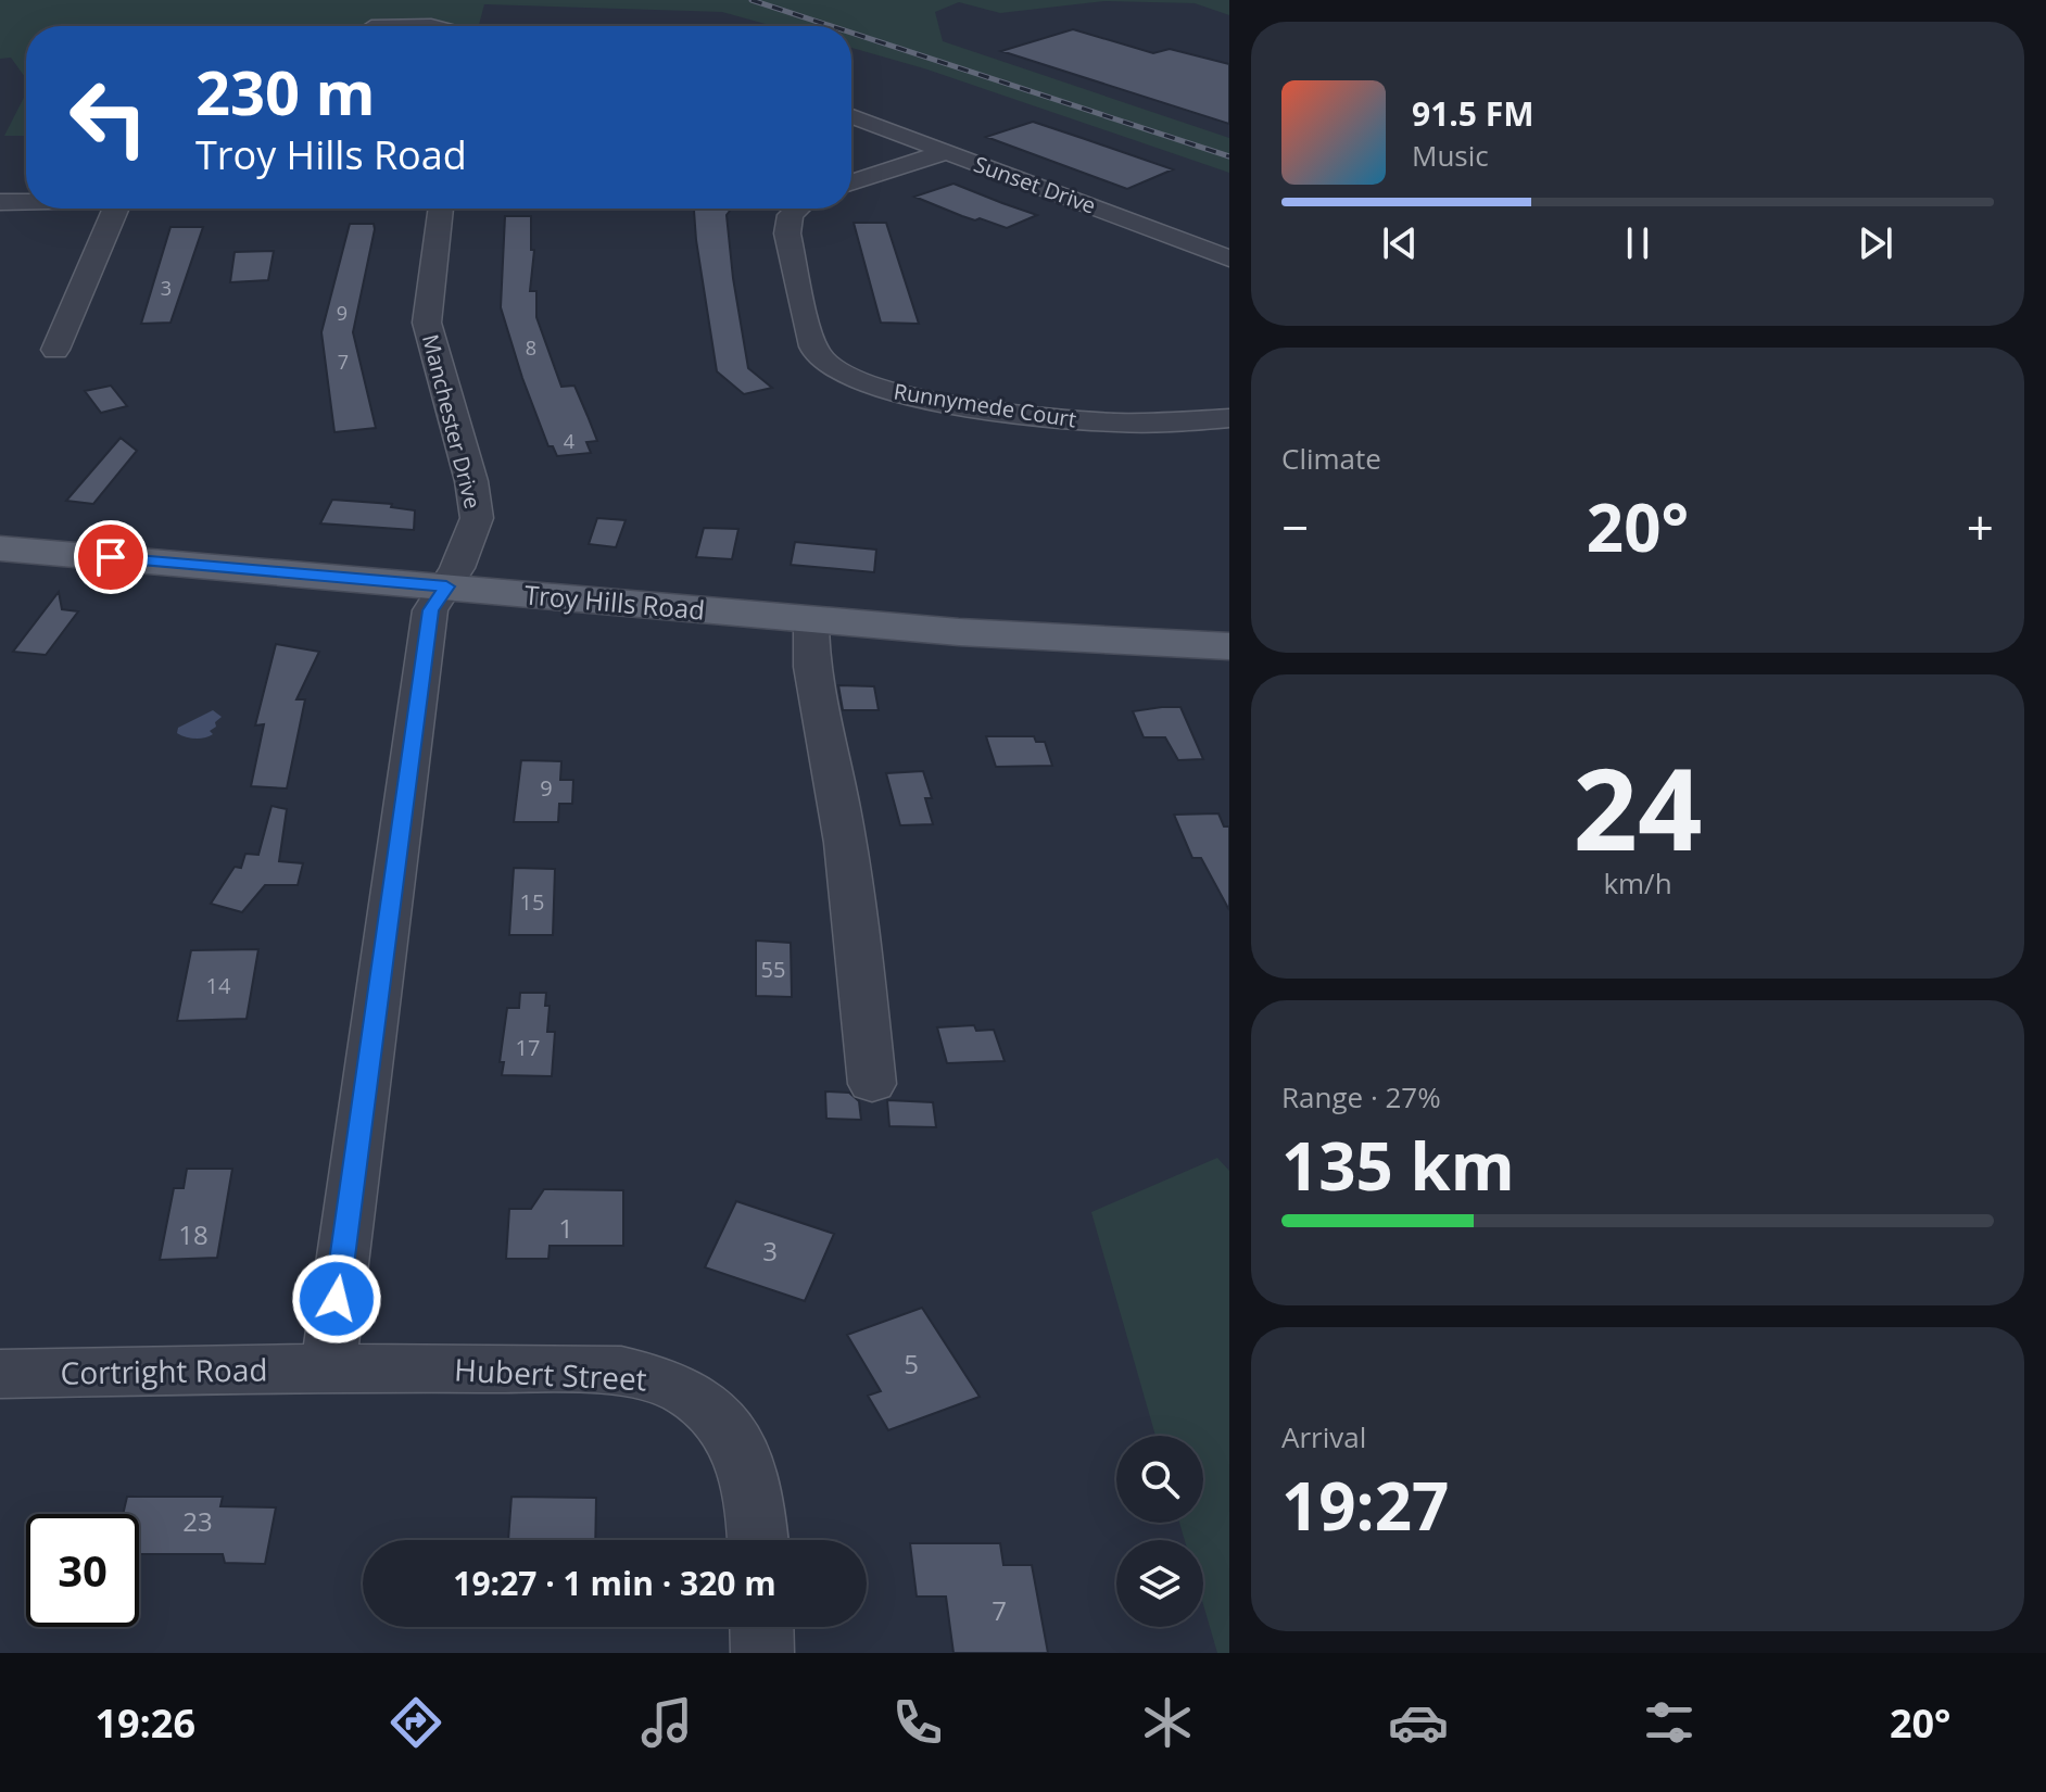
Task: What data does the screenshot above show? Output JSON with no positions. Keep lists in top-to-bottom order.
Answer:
{
  "streets": {
    "main road": ["Troy Hills Road"],
    "street": [
      "Sunset Drive",
      "Runnymede Court",
      "Manchester Drive",
      "Cortright Road",
      "Hubert Street"
    ]
  },
  "crossings": [
    ["Manchester Drive", "Troy Hills Road"],
    ["Manchester Drive", "Cortright Road"],
    ["Manchester Drive", "Hubert Street"],
    ["Cortright Road", "Hubert Street"]
  ],
  "house_numbers": [
    "3",
    "9",
    "8",
    "7",
    "4",
    "9",
    "15",
    "55",
    "14",
    "17",
    "1",
    "18",
    "3",
    "5",
    "23",
    "7"
  ],
  "page": {
    "turn": ["230 m", "Troy Hills Road"],
    "song": ["91.5 FM", "Music"],
    "tile": [
      "Climate",
      ["24", "km/h"],
      ["Range · 27%", "135 km"],
      ["Arrival", "19:27"]
    ],
    "heat": ["−", "20°", "+"],
    "limit": "30",
    "trip": "19:27 · 1 min · 320 m",
    "tabs": ["19:26", "20°"]
  }
}
